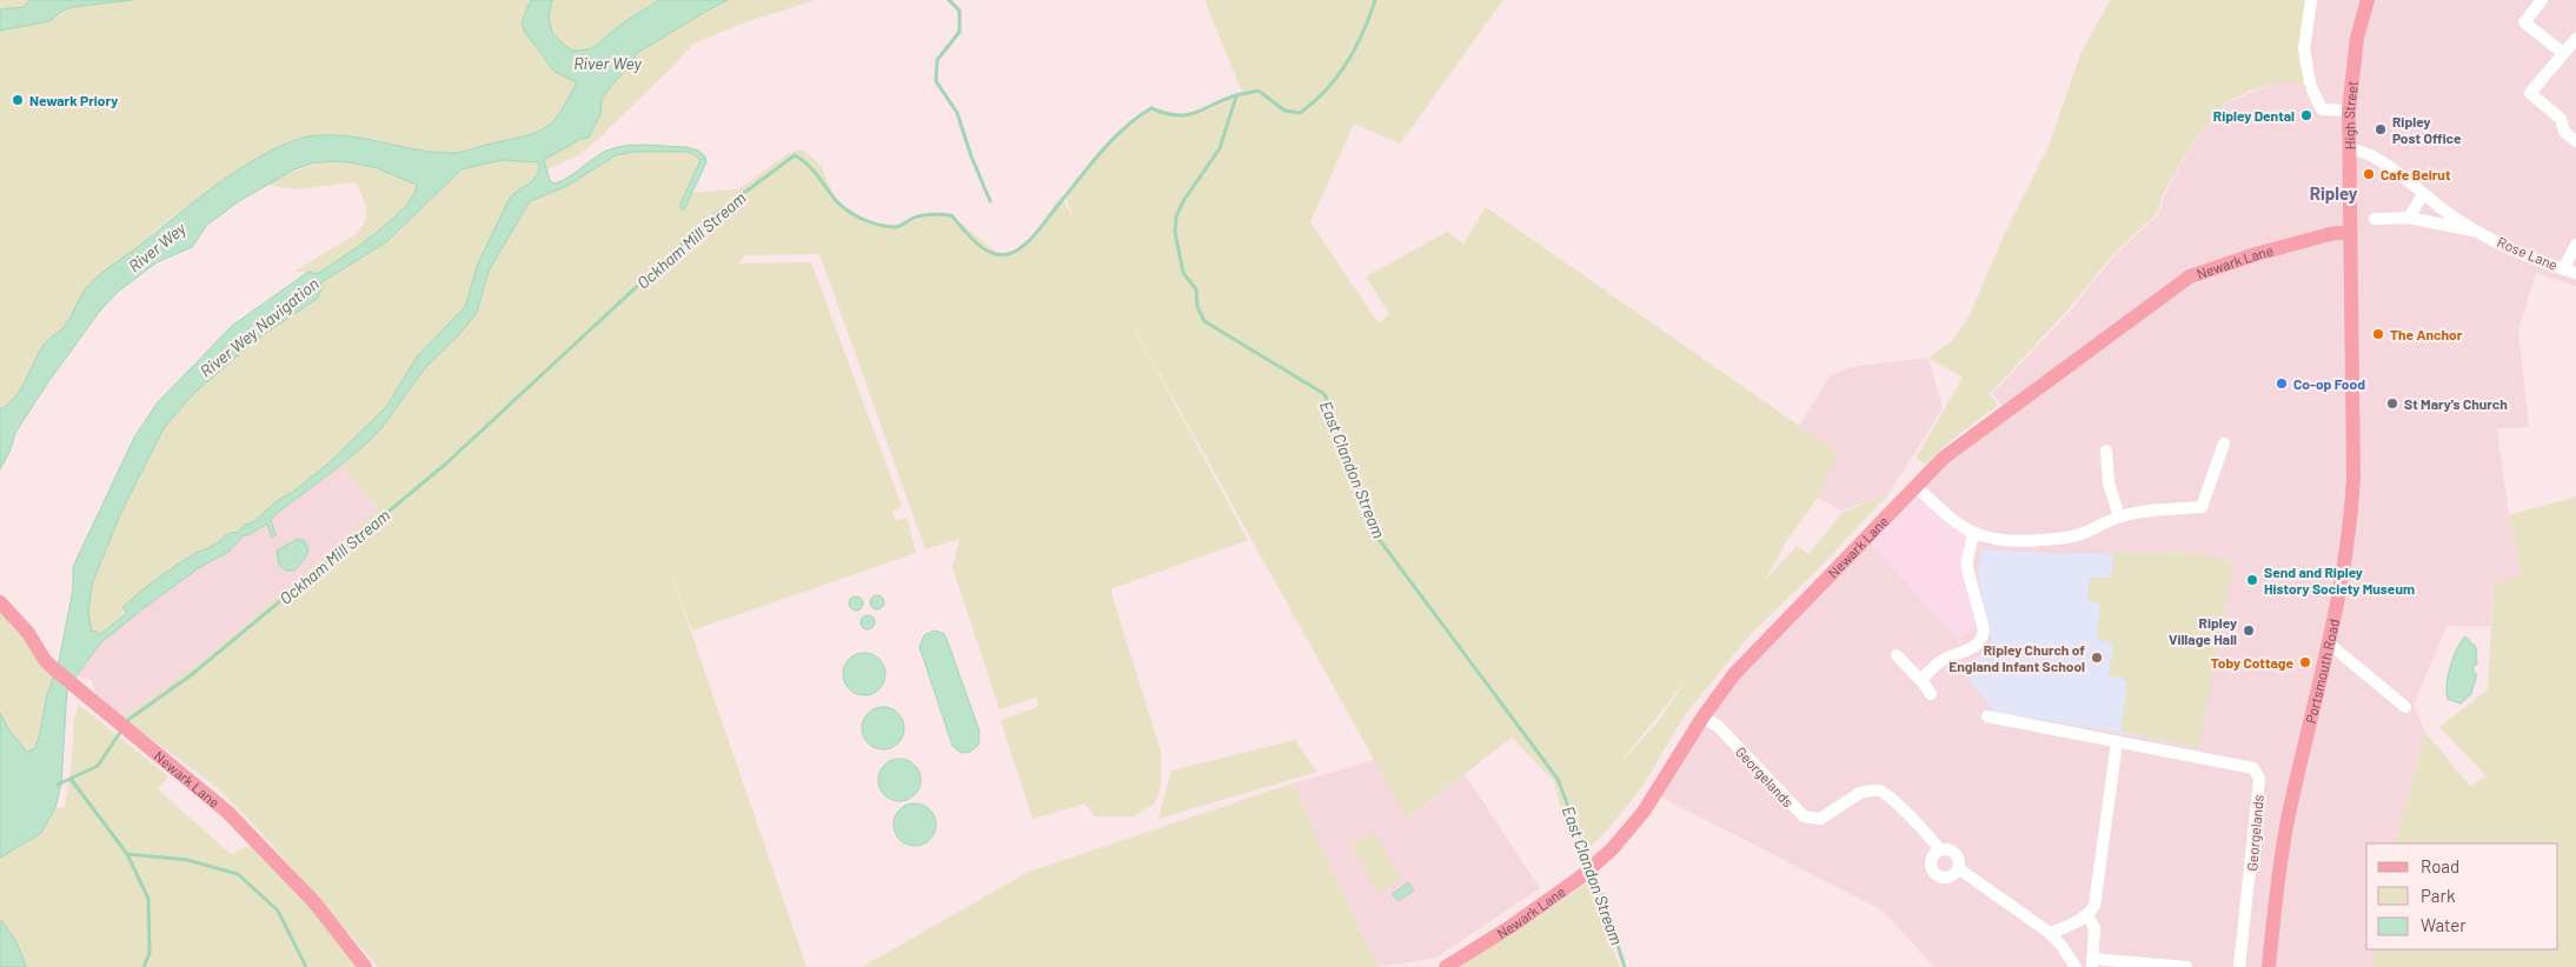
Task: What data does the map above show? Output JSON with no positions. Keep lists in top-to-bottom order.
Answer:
{
  "streets": {
    "main road": ["High Street", "Newark Lane", "Portsmouth Road"],
    "street": ["Rose Lane", "Georgelands"]
  },
  "crossings": [
    ["High Street", "Rose Lane"],
    ["High Street", "Newark Lane"],
    ["High Street", "Portsmouth Road"],
    ["Newark Lane", "Portsmouth Road"],
    ["Newark Lane", "Georgelands"]
  ],
  "districts": ["Ripley"],
  "water": [
    "River Wey",
    "Ockham Mill Stream",
    "River Wey Navigation",
    "East Clandon Stream"
  ],
  "places": [
    "Newark Priory",
    "Ripley Dental",
    "Ripley Post Office",
    "Cafe Beirut",
    "The Anchor",
    "Co-op Food",
    "St Mary's Church",
    "Send and Ripley History Society Museum",
    "Ripley Village Hall",
    "Ripley Church of England Infant School",
    "Toby Cottage"
  ],
  "legend": ["Road", "Park", "Water"]
}
